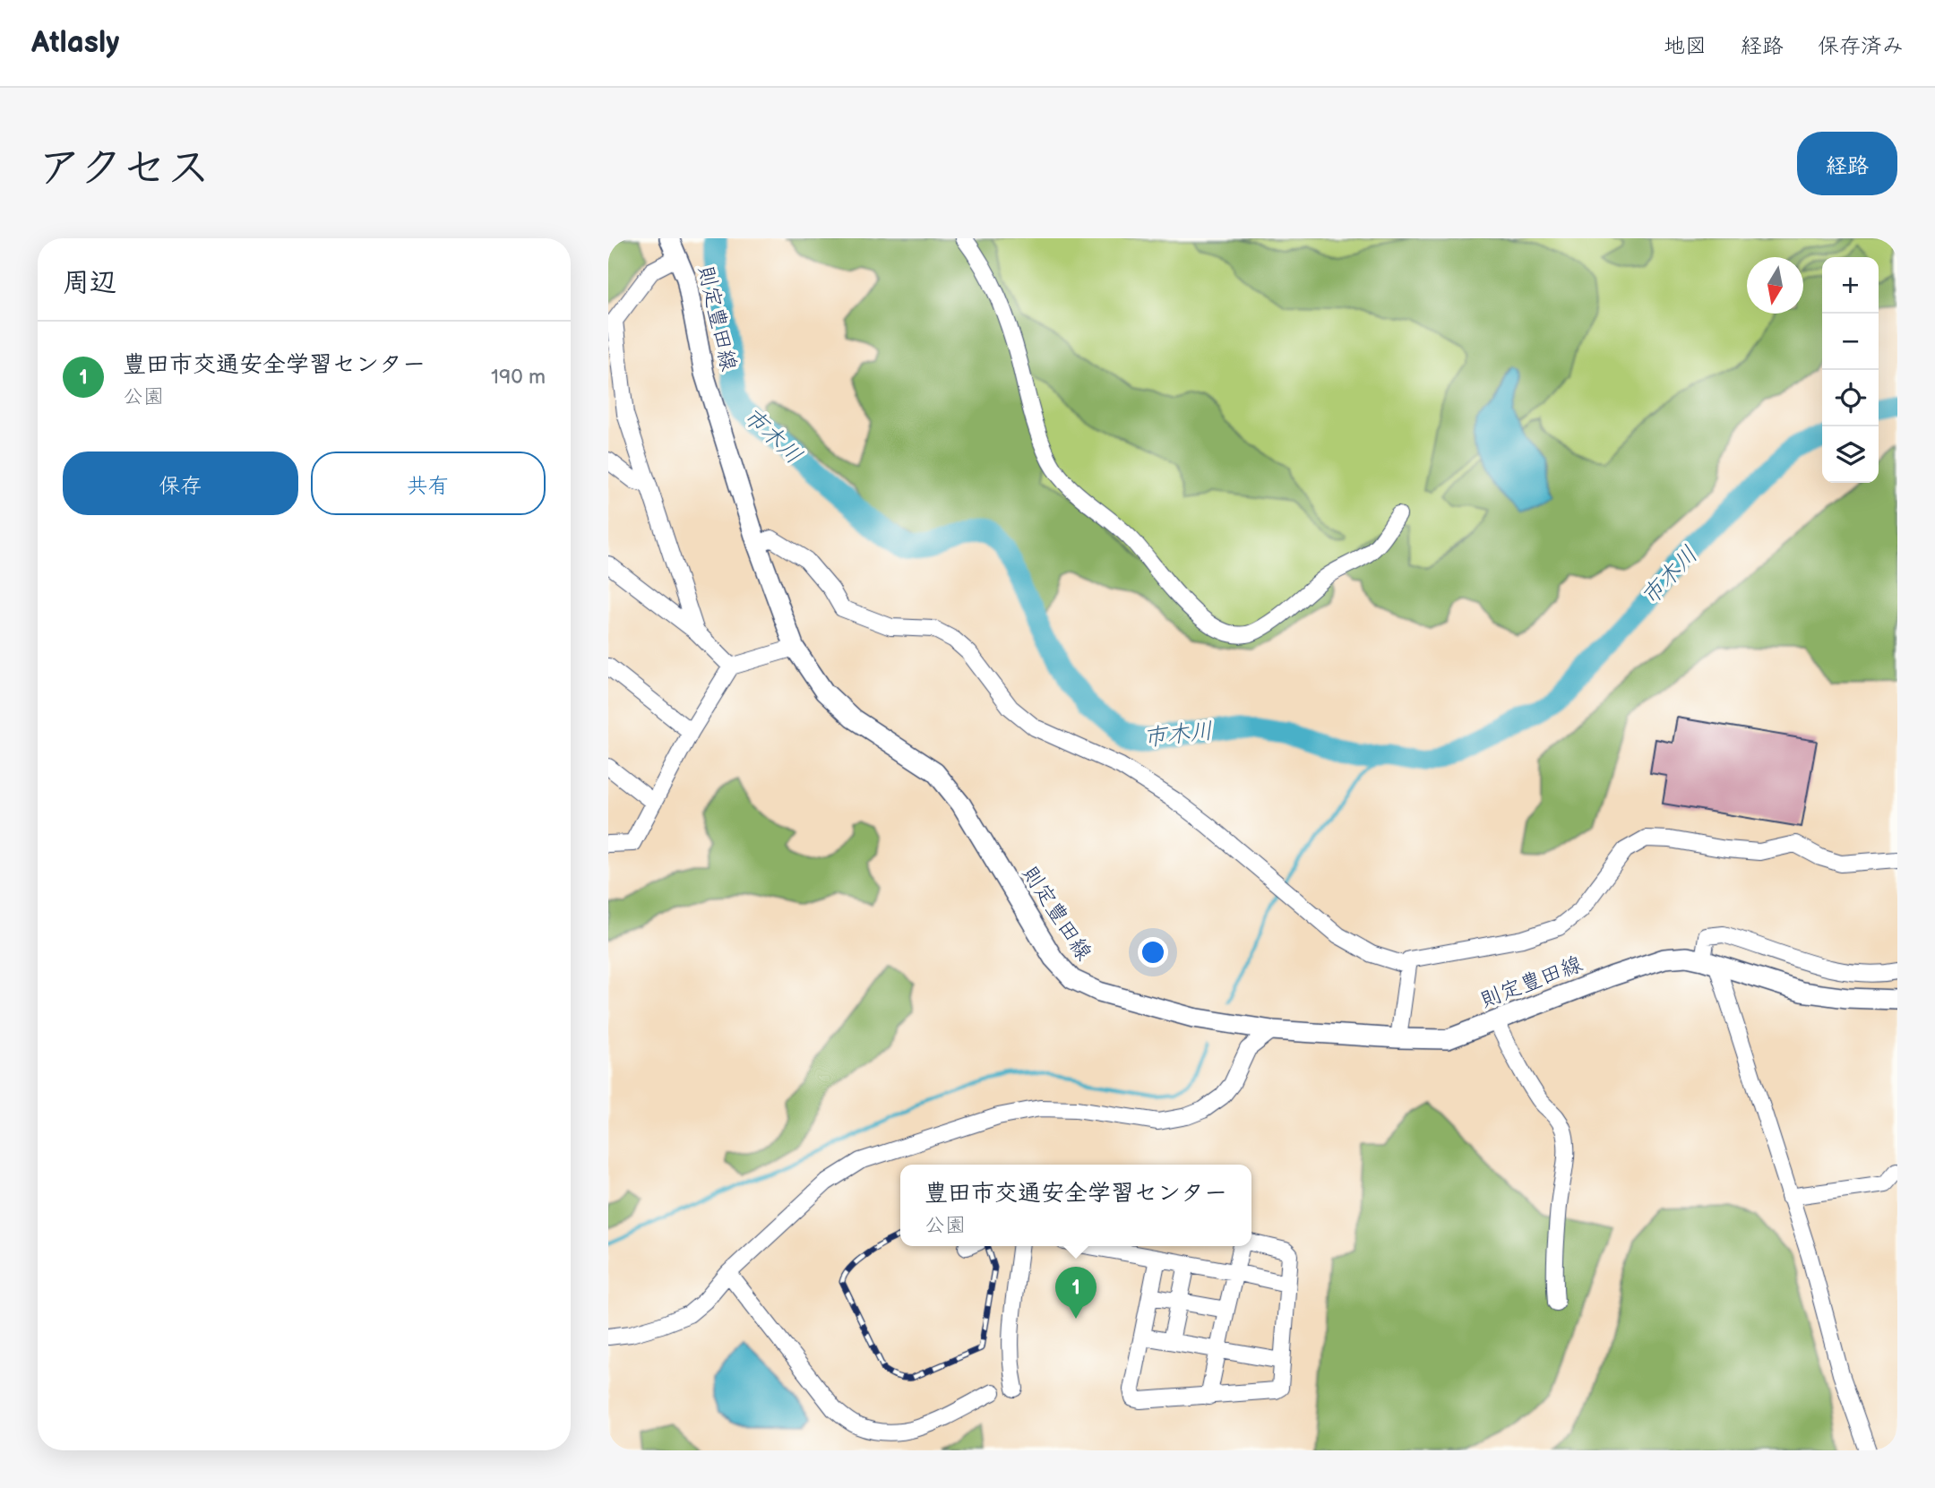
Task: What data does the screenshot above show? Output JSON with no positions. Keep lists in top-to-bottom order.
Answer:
{
  "streets": {
    "main road": ["則定豊田線"]
  },
  "water": ["市木川"],
  "north": "bottom",
  "page": {
    "header": "Atlasly",
    "nav": ["地図", "経路", "保存済み"],
    "title": "アクセス",
    "buttons": [
      "経路",
      ["保存", "共有"]
    ],
    "heading": "周辺",
    "map_buttons": ["+", "−"],
    "list": [
      {
        "mark": "1",
        "name": "豊田市交通安全学習センター",
        "note": "公園",
        "value": "190 m"
      }
    ],
    "popup": ["豊田市交通安全学習センター", "公園"],
    "pins": "1"
  }
}
